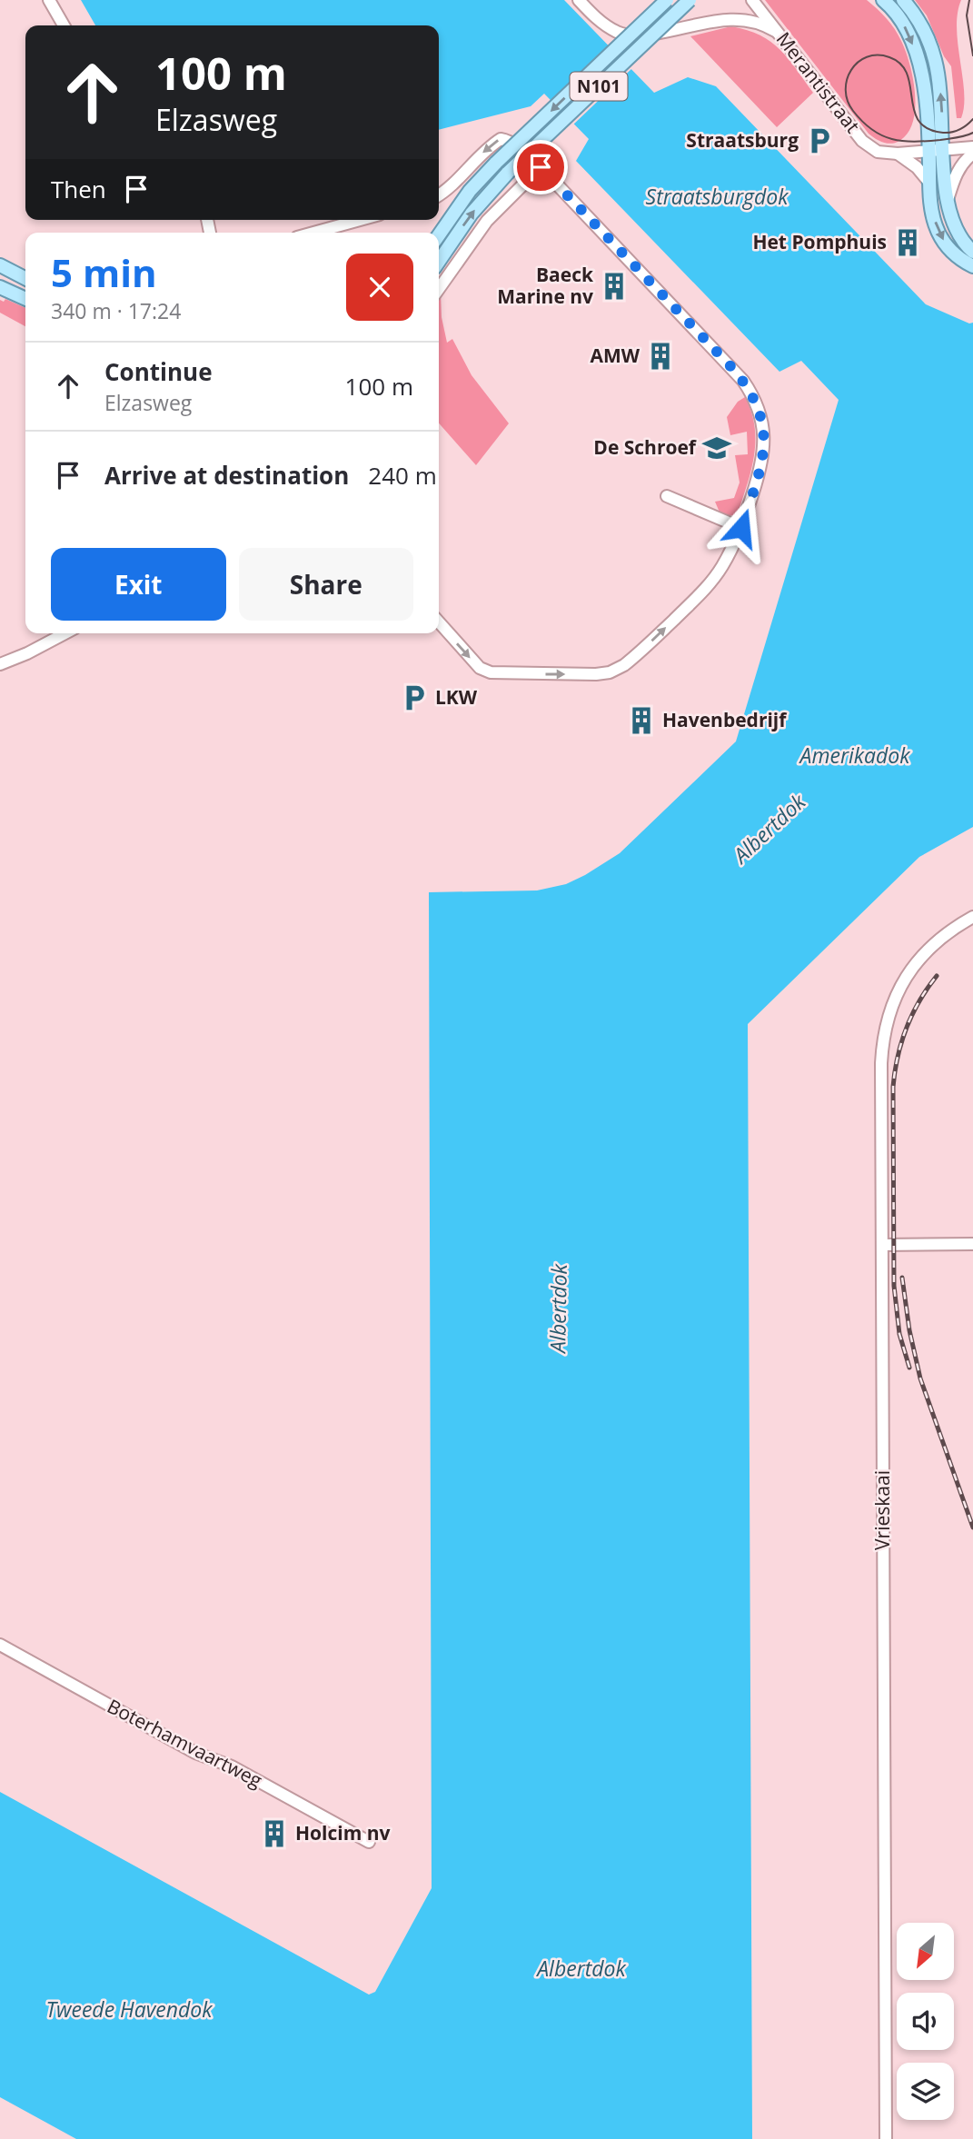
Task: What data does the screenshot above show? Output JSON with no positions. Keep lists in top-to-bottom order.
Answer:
{
  "streets": {
    "main road": ["N101"],
    "street": ["Merantistraat", "Vrieskaai", "Boterhamvaartweg"]
  },
  "water": [
    "Straatsburgdok",
    "Amerikadok",
    "Albertdok",
    "Tweede Havendok"
  ],
  "places": {
    "parking": ["Straatsburg", "LKW"],
    "building": [
      "Het Pomphuis",
      "Baeck Marine nv",
      "AMW",
      "Havenbedrijf",
      "Holcim nv"
    ],
    "school or university": ["De Schroef"]
  },
  "north": "bottom left",
  "page": {
    "turn": ["100 m", "Elzasweg"],
    "then": "Then",
    "heading": ["5 min", "340 m · 17:24"],
    "list": [
      {
        "name": "Continue",
        "note": "Elzasweg",
        "value": "100 m"
      },
      {
        "name": "Arrive at destination",
        "value": "240 m"
      }
    ],
    "buttons": ["Exit", "Share"]
  }
}
